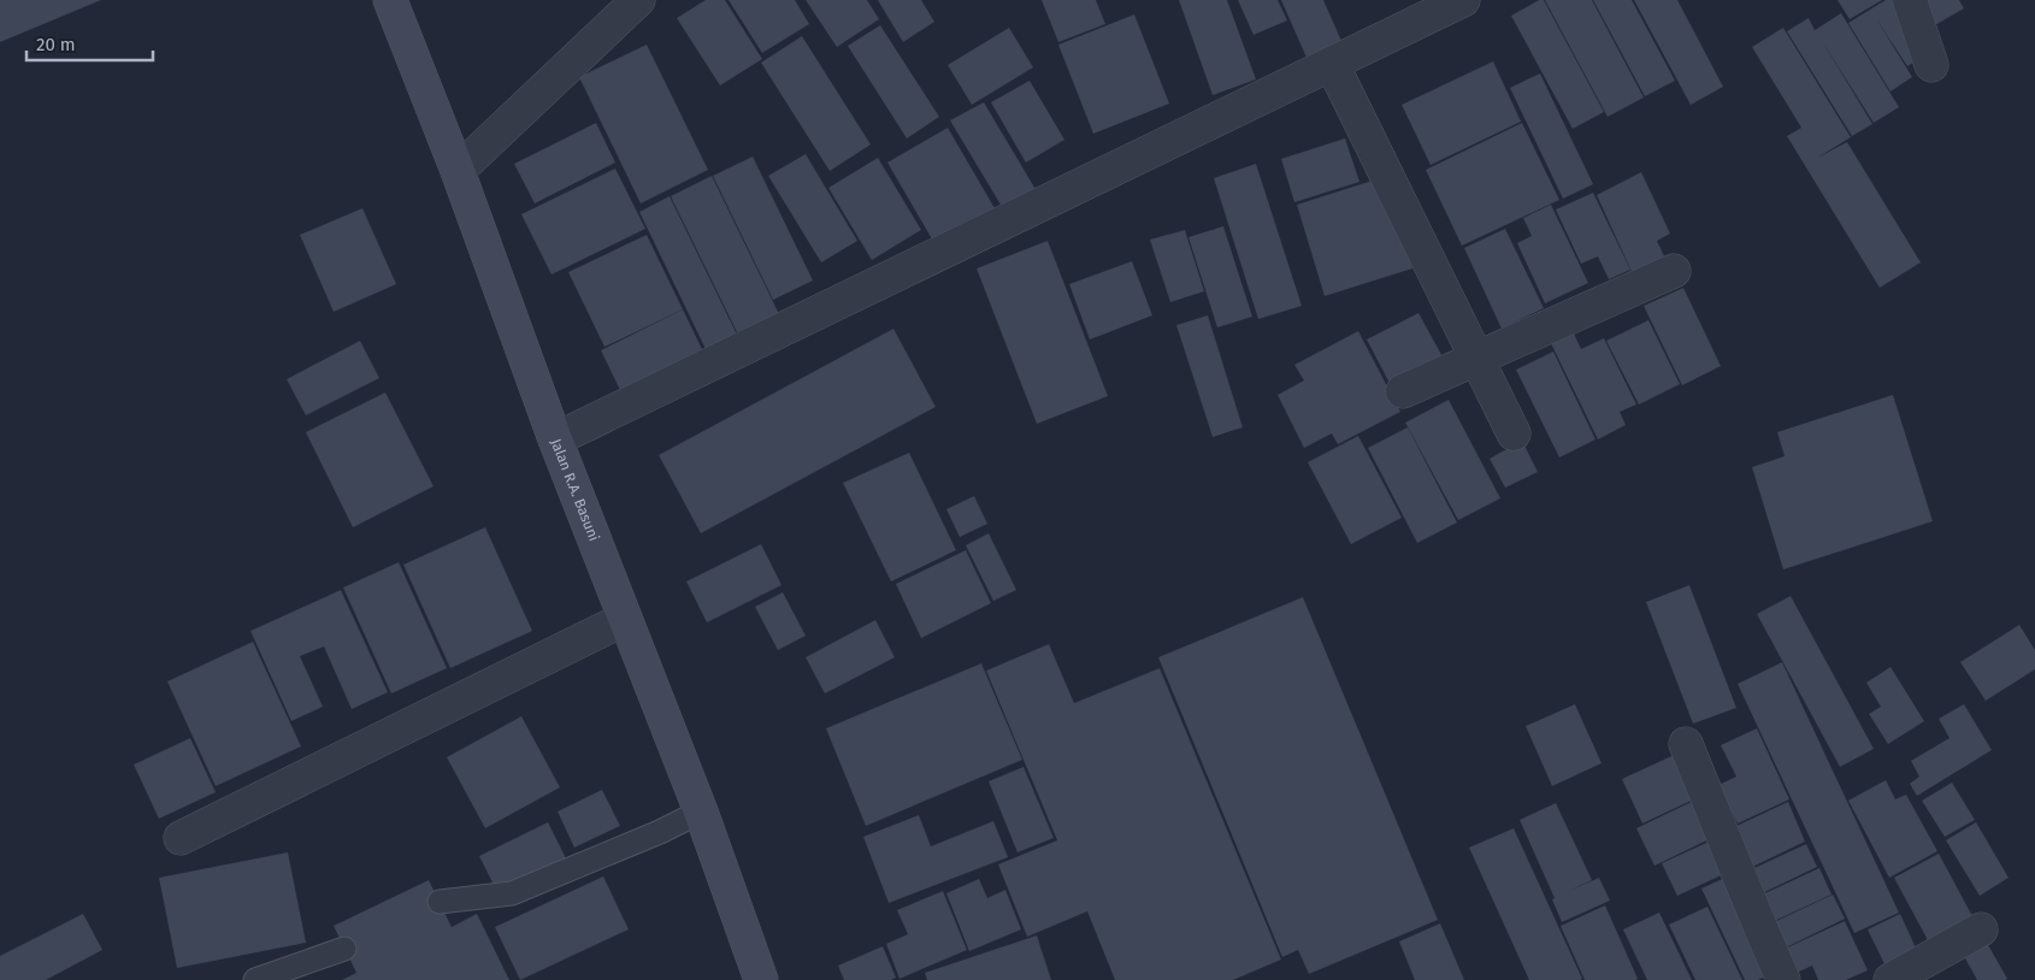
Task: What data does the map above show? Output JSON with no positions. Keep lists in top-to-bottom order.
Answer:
{
  "streets": {
    "main road": ["Jalan R.A. Basuni"]
  },
  "scale_bar": "20 m"
}
